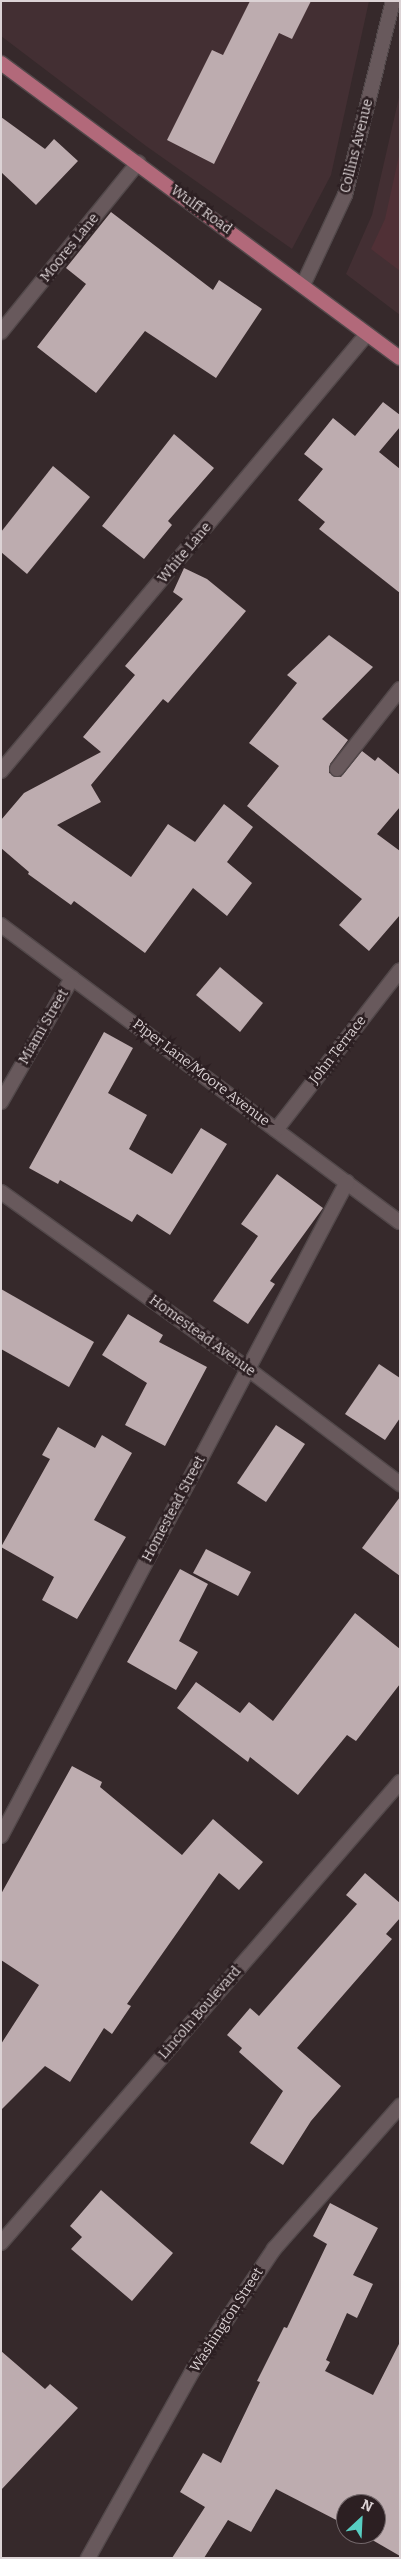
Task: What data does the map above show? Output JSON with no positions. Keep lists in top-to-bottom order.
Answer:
{
  "streets": {
    "main road": ["Wulff Road"],
    "street": [
      "Collins Avenue",
      "Moores Lane",
      "White Lane",
      "Miami Street",
      "John Terrace",
      "Piper Lane/Moore Avenue",
      "Homestead Avenue",
      "Homestead Street",
      "Lincoln Boulevard",
      "Washington Street"
    ]
  },
  "crossings": [
    ["Collins Avenue", "Wulff Road"],
    ["Wulff Road", "Moores Lane"],
    ["Wulff Road", "White Lane"],
    ["Miami Street", "Piper Lane/Moore Avenue"],
    ["John Terrace", "Piper Lane/Moore Avenue"],
    ["Piper Lane/Moore Avenue", "Homestead Street"],
    ["Homestead Avenue", "Homestead Street"]
  ],
  "north": "top right"
}
